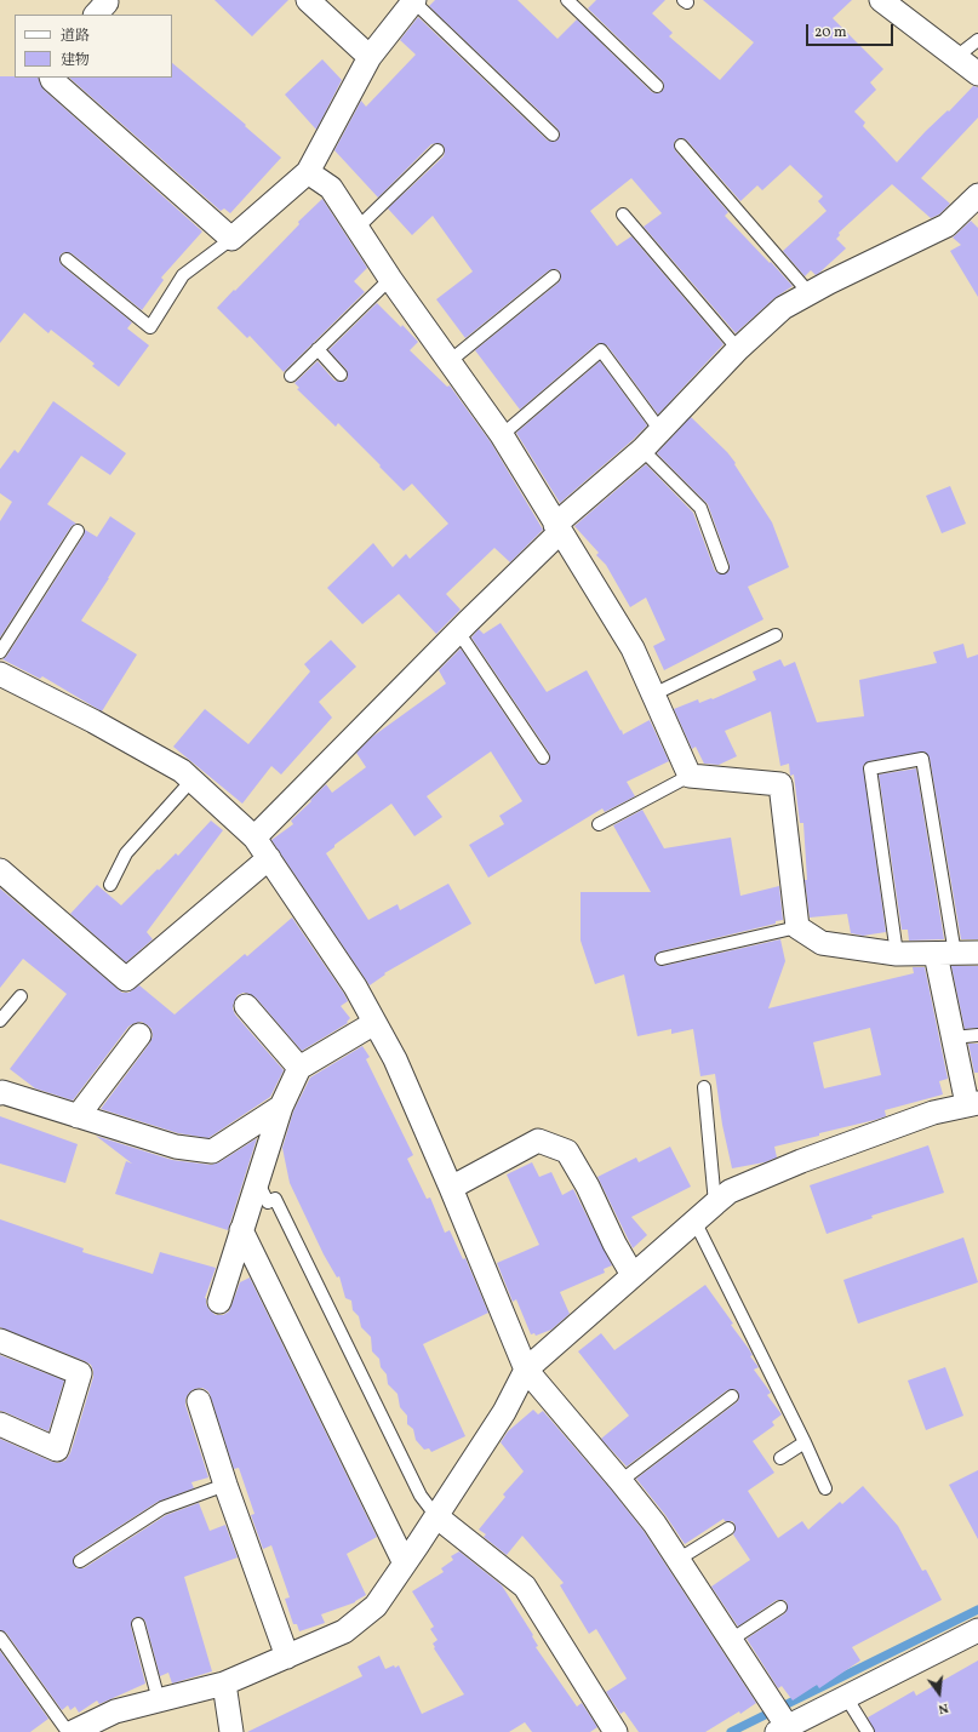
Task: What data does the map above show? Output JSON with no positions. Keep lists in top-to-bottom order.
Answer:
{
  "legend": ["道路", "建物"],
  "scale_bar": "20 m",
  "north": "bottom"
}
